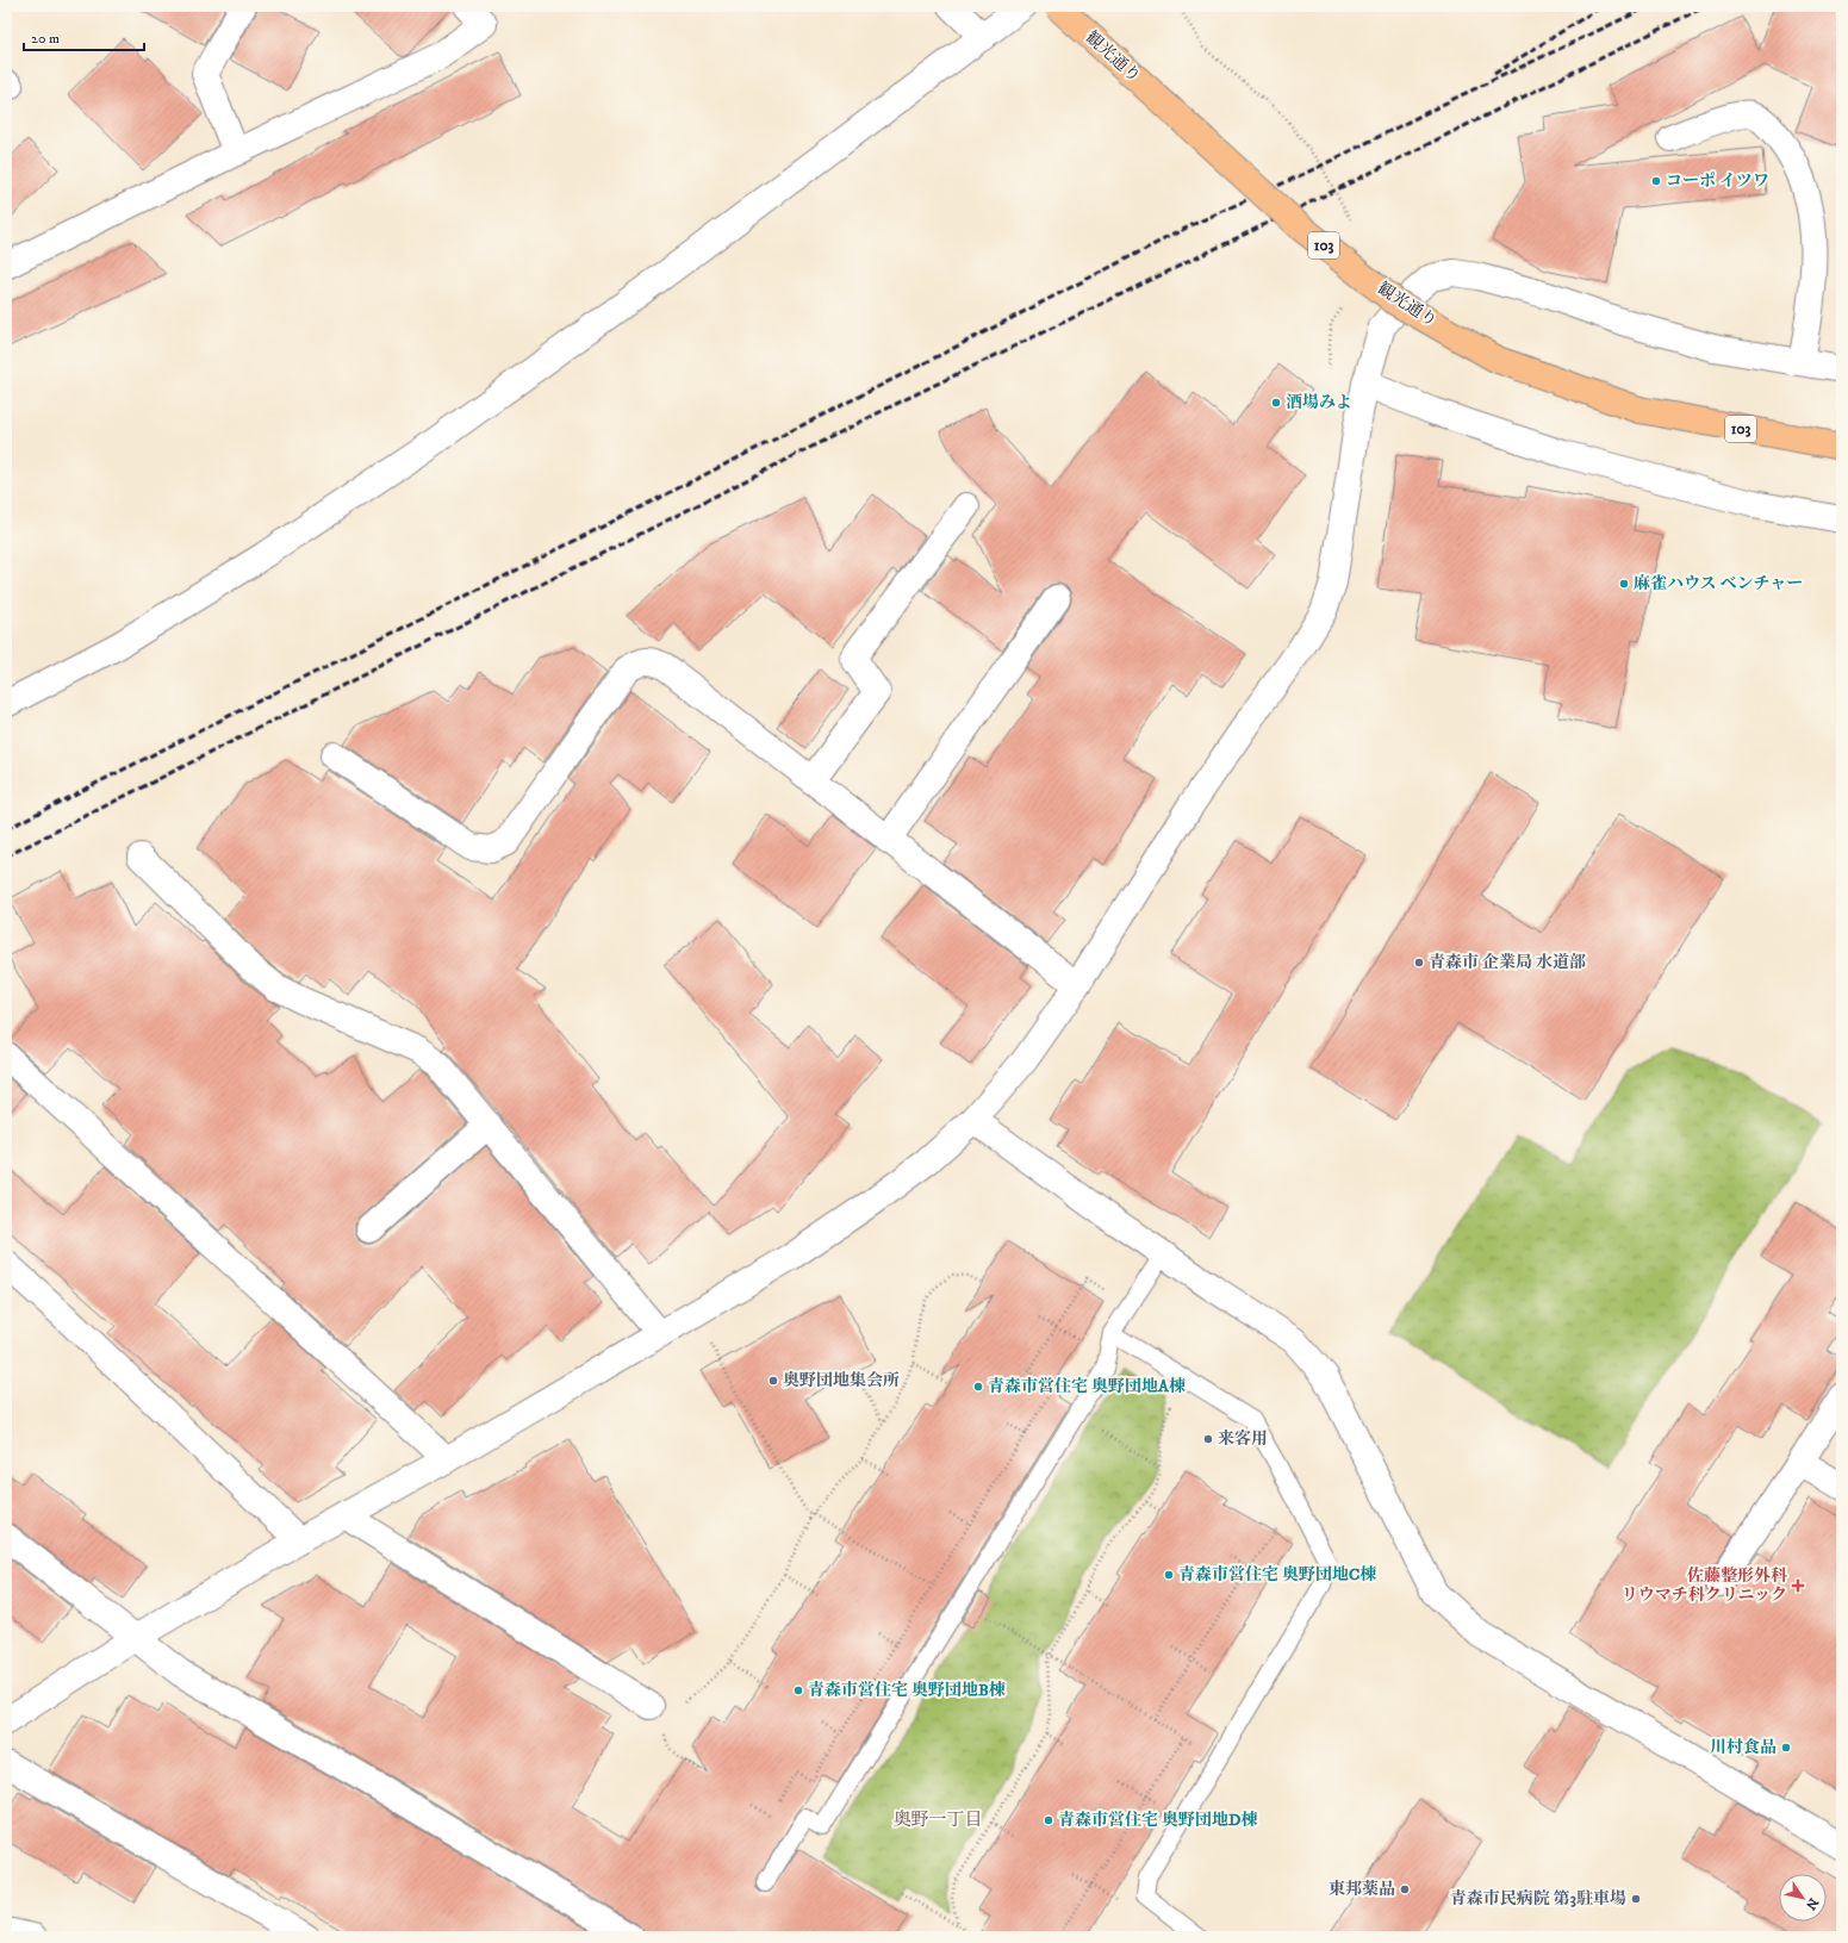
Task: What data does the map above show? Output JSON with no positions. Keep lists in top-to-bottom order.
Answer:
{
  "streets": {
    "highway": ["観光通り", "103"]
  },
  "districts": ["奥野一丁目"],
  "places": {
    "other": [
      "コーポ イツワ",
      "酒場みよ",
      "麻雀ハウス ベンチャー",
      "青森市 企業局 水道部",
      "奥野団地集会所",
      "青森市営住宅 奥野団地A棟",
      "来客用",
      "青森市営住宅 奥野団地C棟",
      "青森市営住宅 奥野団地B棟",
      "川村食品",
      "青森市営住宅 奥野団地D棟",
      "東邦薬品",
      "青森市民病院 第3駐車場"
    ],
    "health": ["佐藤整形外科 リウマチ科クリニック"]
  },
  "scale_bar": "20 m",
  "north": "bottom right"
}
